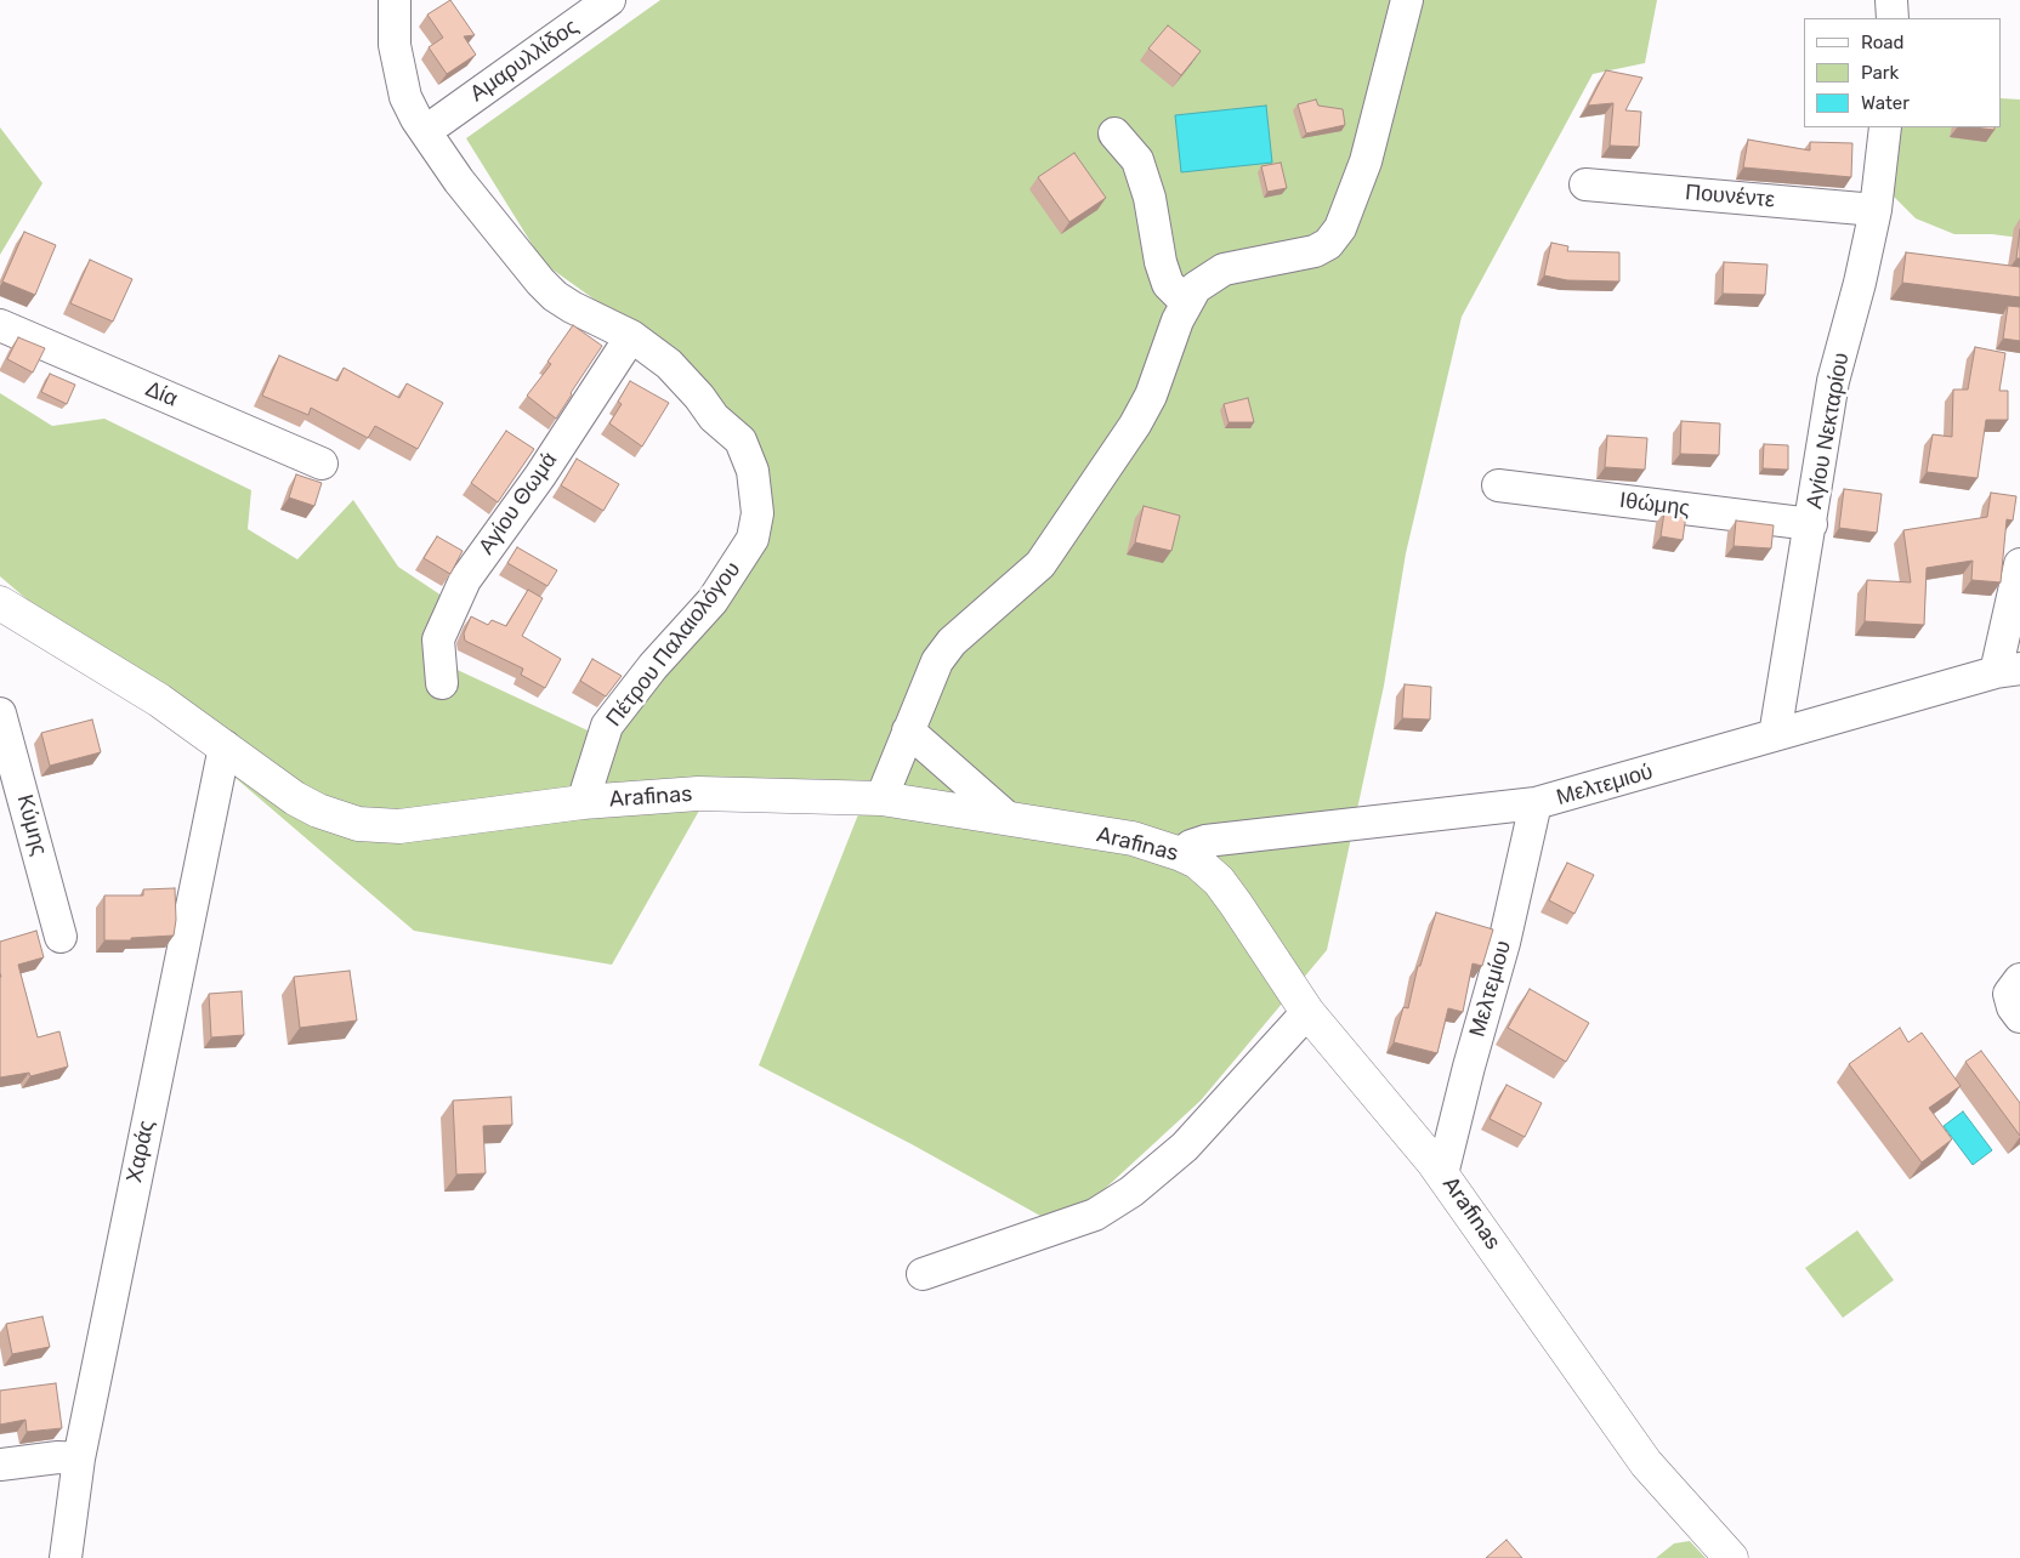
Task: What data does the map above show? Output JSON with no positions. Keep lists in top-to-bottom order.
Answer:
{
  "streets": {
    "main road": ["Arafinas"],
    "street": [
      "Αμαρυλλίδος",
      "Πουνέντε",
      "Δία",
      "Αγίου Νεκταρίου",
      "Αγίου Θωμά",
      "Ιθώμης",
      "Πέτρου Παλαιολόγου",
      "Μελτεμιού",
      "Κύμης",
      "Μελτεμίου",
      "Χαράς"
    ]
  },
  "crossings": [
    ["Πουνέντε", "Αγίου Νεκταρίου"],
    ["Αγίου Νεκταρίου", "Ιθώμης"],
    ["Αγίου Νεκταρίου", "Μελτεμιού"],
    ["Αγίου Θωμά", "Πέτρου Παλαιολόγου"],
    ["Πέτρου Παλαιολόγου", "Arafinas"],
    ["Μελτεμιού", "Arafinas"],
    ["Μελτεμιού", "Μελτεμίου"],
    ["Arafinas", "Μελτεμίου"],
    ["Arafinas", "Χαράς"]
  ],
  "legend": ["Road", "Park", "Water"]
}
